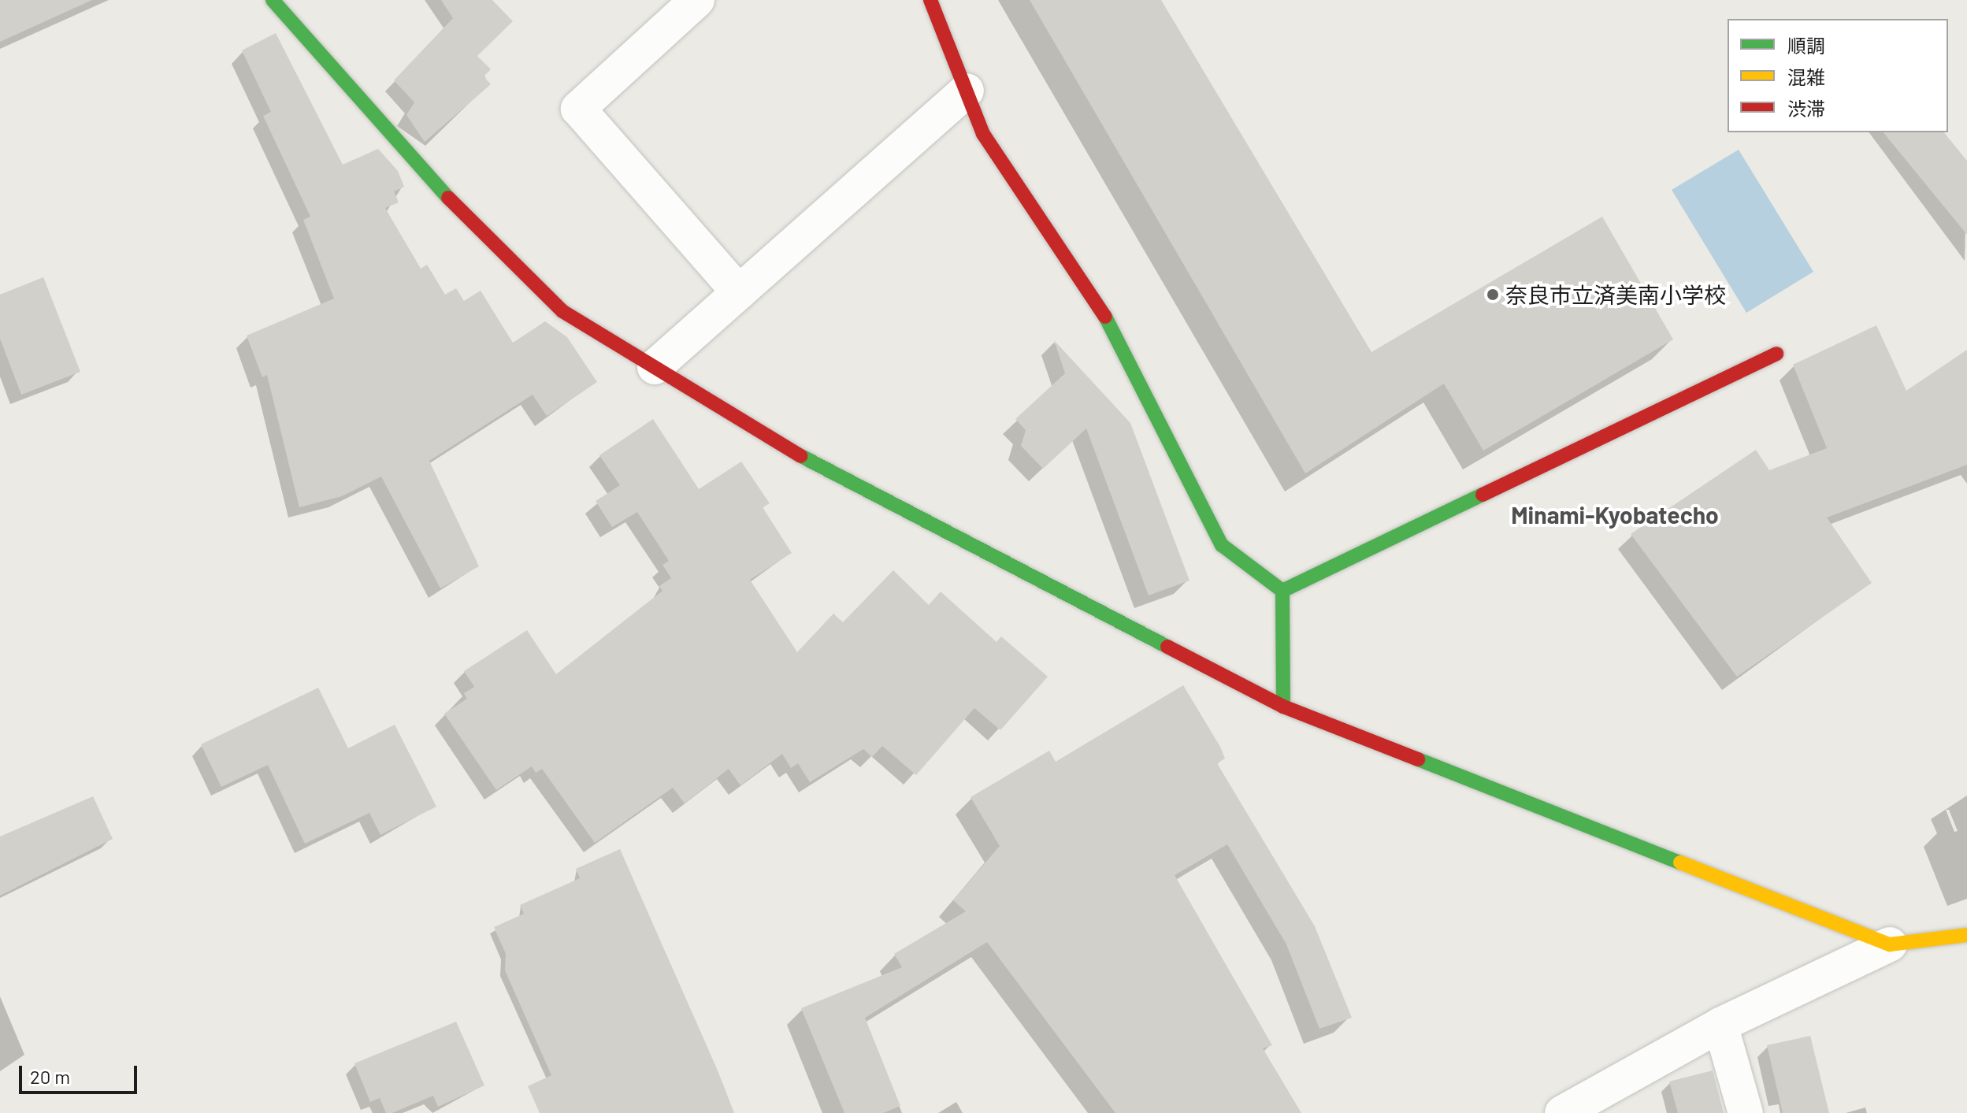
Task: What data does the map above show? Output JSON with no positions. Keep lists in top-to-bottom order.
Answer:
{
  "districts": ["Minami-Kyobatecho"],
  "places": ["奈良市立済美南小学校"],
  "legend": ["順調", "混雑", "渋滞"],
  "scale_bar": "20 m"
}
